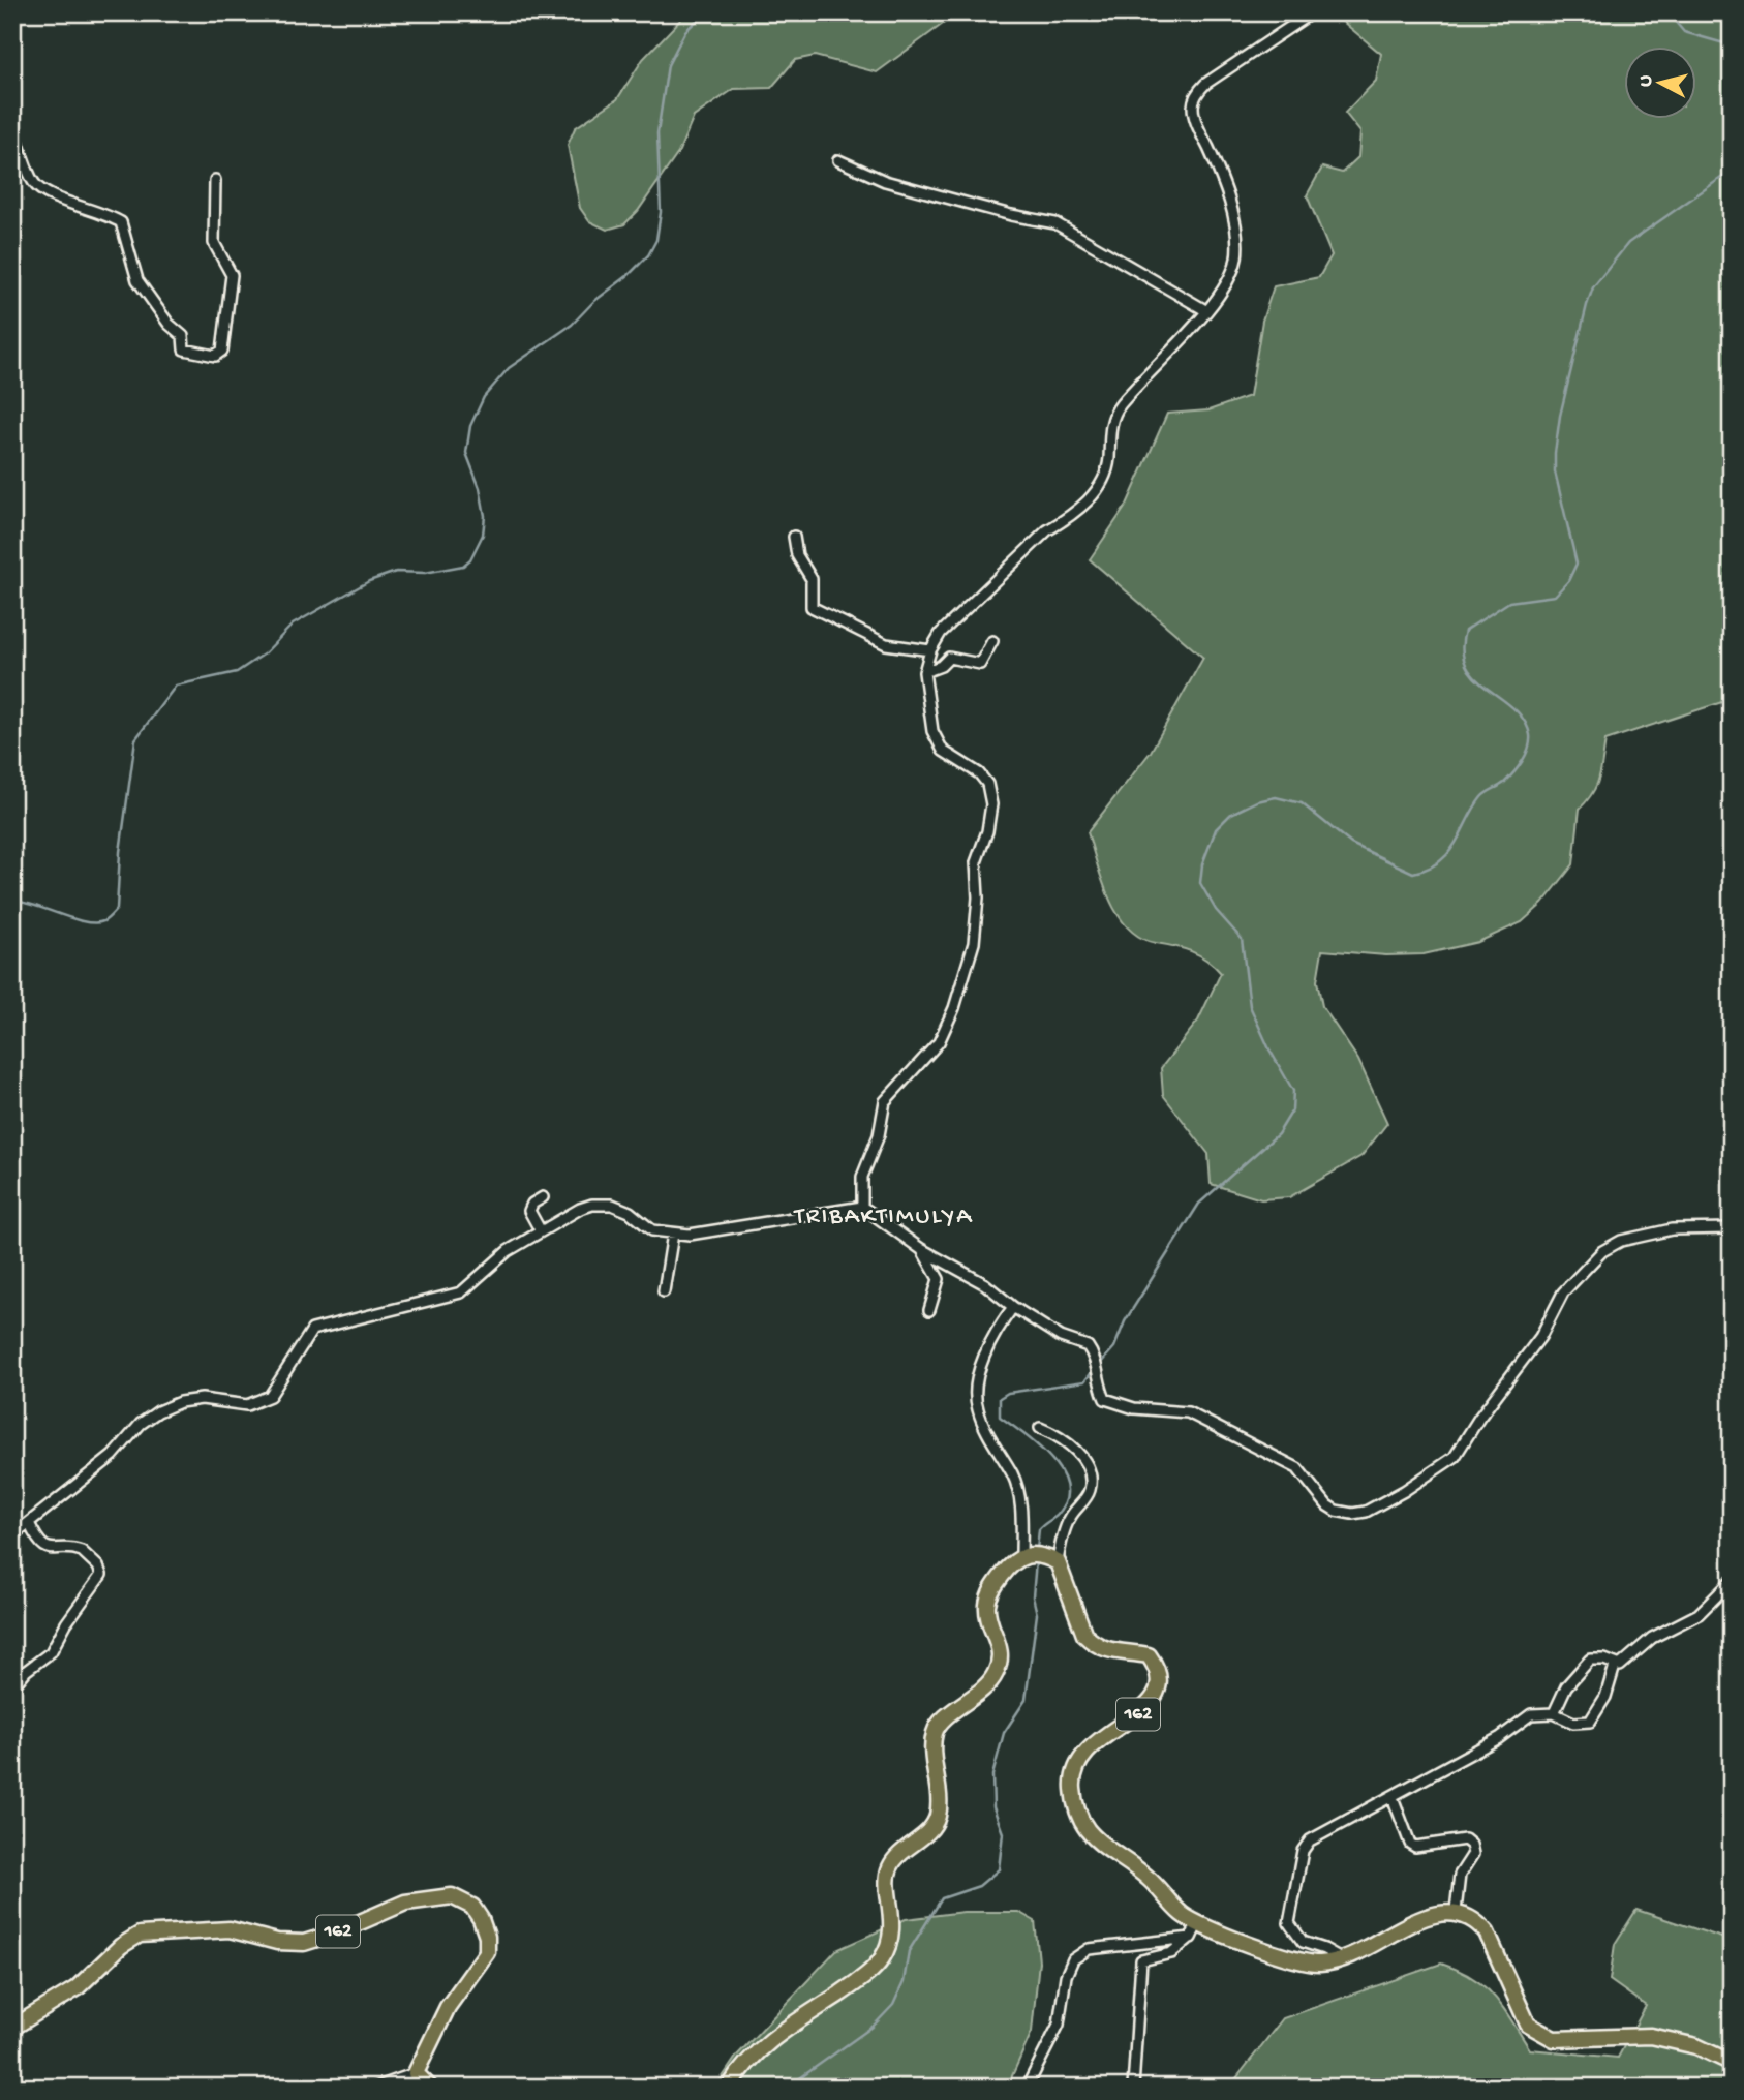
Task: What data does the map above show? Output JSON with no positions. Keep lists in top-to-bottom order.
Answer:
{
  "streets": {
    "main road": ["162"]
  },
  "districts": ["TRIBAKTIMULYA"],
  "north": "left"
}
